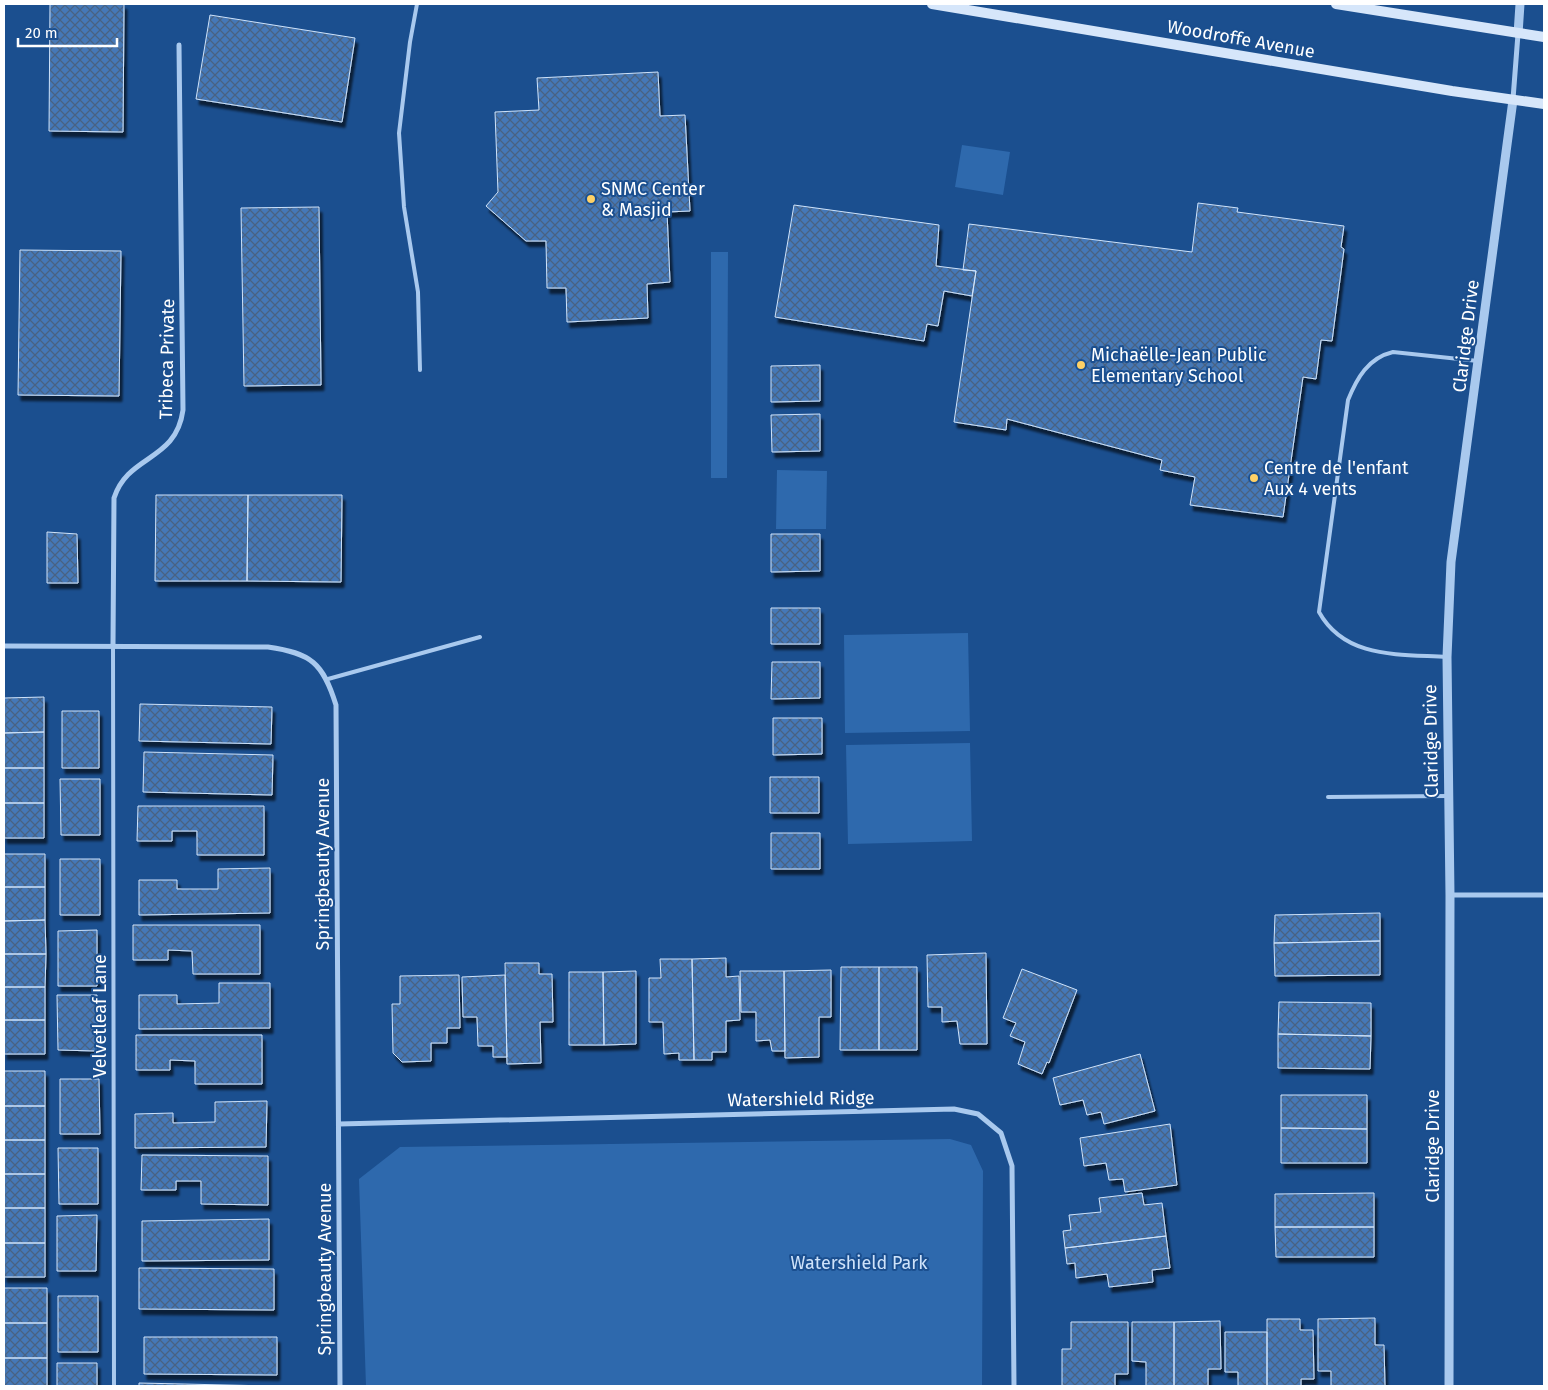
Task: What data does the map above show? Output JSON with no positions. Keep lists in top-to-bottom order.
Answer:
{
  "streets": {
    "main road": ["Woodroffe Avenue"],
    "street": [
      "Claridge Drive",
      "Tribeca Private",
      "Springbeauty Avenue",
      "Watershield Ridge"
    ],
    "lane": ["Velvetleaf Lane"]
  },
  "crossings": [
    ["Woodroffe Avenue", "Claridge Drive"],
    ["Tribeca Private", "Springbeauty Avenue"],
    ["Tribeca Private", "Velvetleaf Lane"],
    ["Springbeauty Avenue", "Velvetleaf Lane"],
    ["Springbeauty Avenue", "Watershield Ridge"]
  ],
  "parks": ["Watershield Park"],
  "places": ["SNMC Center & Masjid", "Michaëlle-Jean Public Elementary School", "Centre de l'enfant Aux 4 vents"],
  "scale_bar": "20 m"
}
